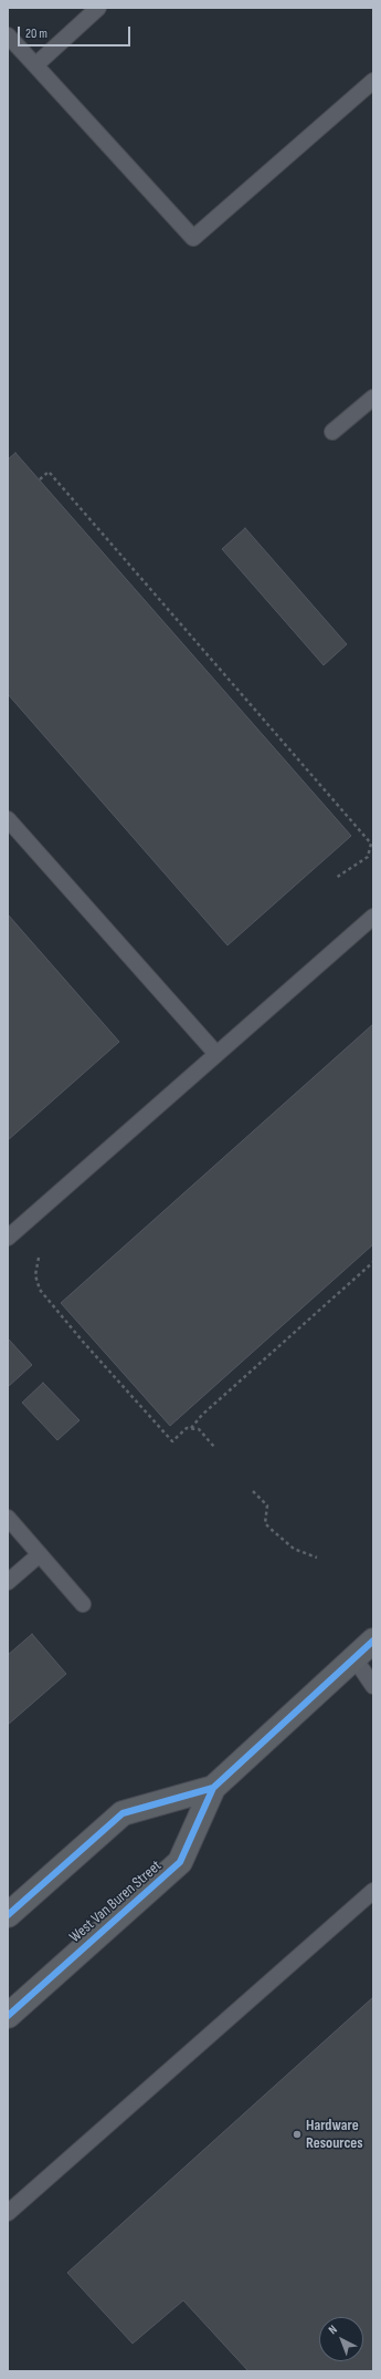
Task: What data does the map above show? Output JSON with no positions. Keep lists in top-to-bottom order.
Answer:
{
  "streets": {
    "main road": ["West Van Buren Street"]
  },
  "places": ["Hardware Resources"],
  "scale_bar": "20 m",
  "north": "top left"
}
